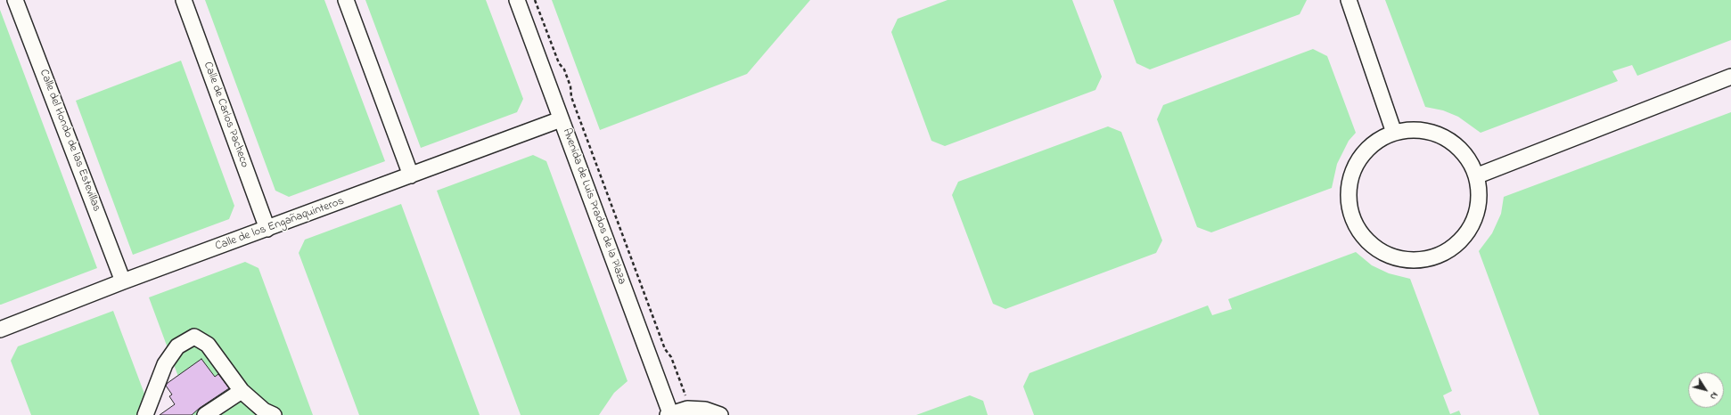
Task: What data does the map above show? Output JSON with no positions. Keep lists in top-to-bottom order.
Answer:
{
  "streets": {
    "street": [
      "Calle de Carlos Pacheco",
      "Calle del Hondo de las Estevillas",
      "Avenida de Luis Prados de la Plaza",
      "Calle de los Engañaquinteros"
    ]
  },
  "crossings": [
    ["Calle de Carlos Pacheco", "Calle de los Engañaquinteros"],
    ["Calle del Hondo de las Estevillas", "Calle de los Engañaquinteros"],
    ["Avenida de Luis Prados de la Plaza", "Calle de los Engañaquinteros"]
  ],
  "north": "bottom right"
}
